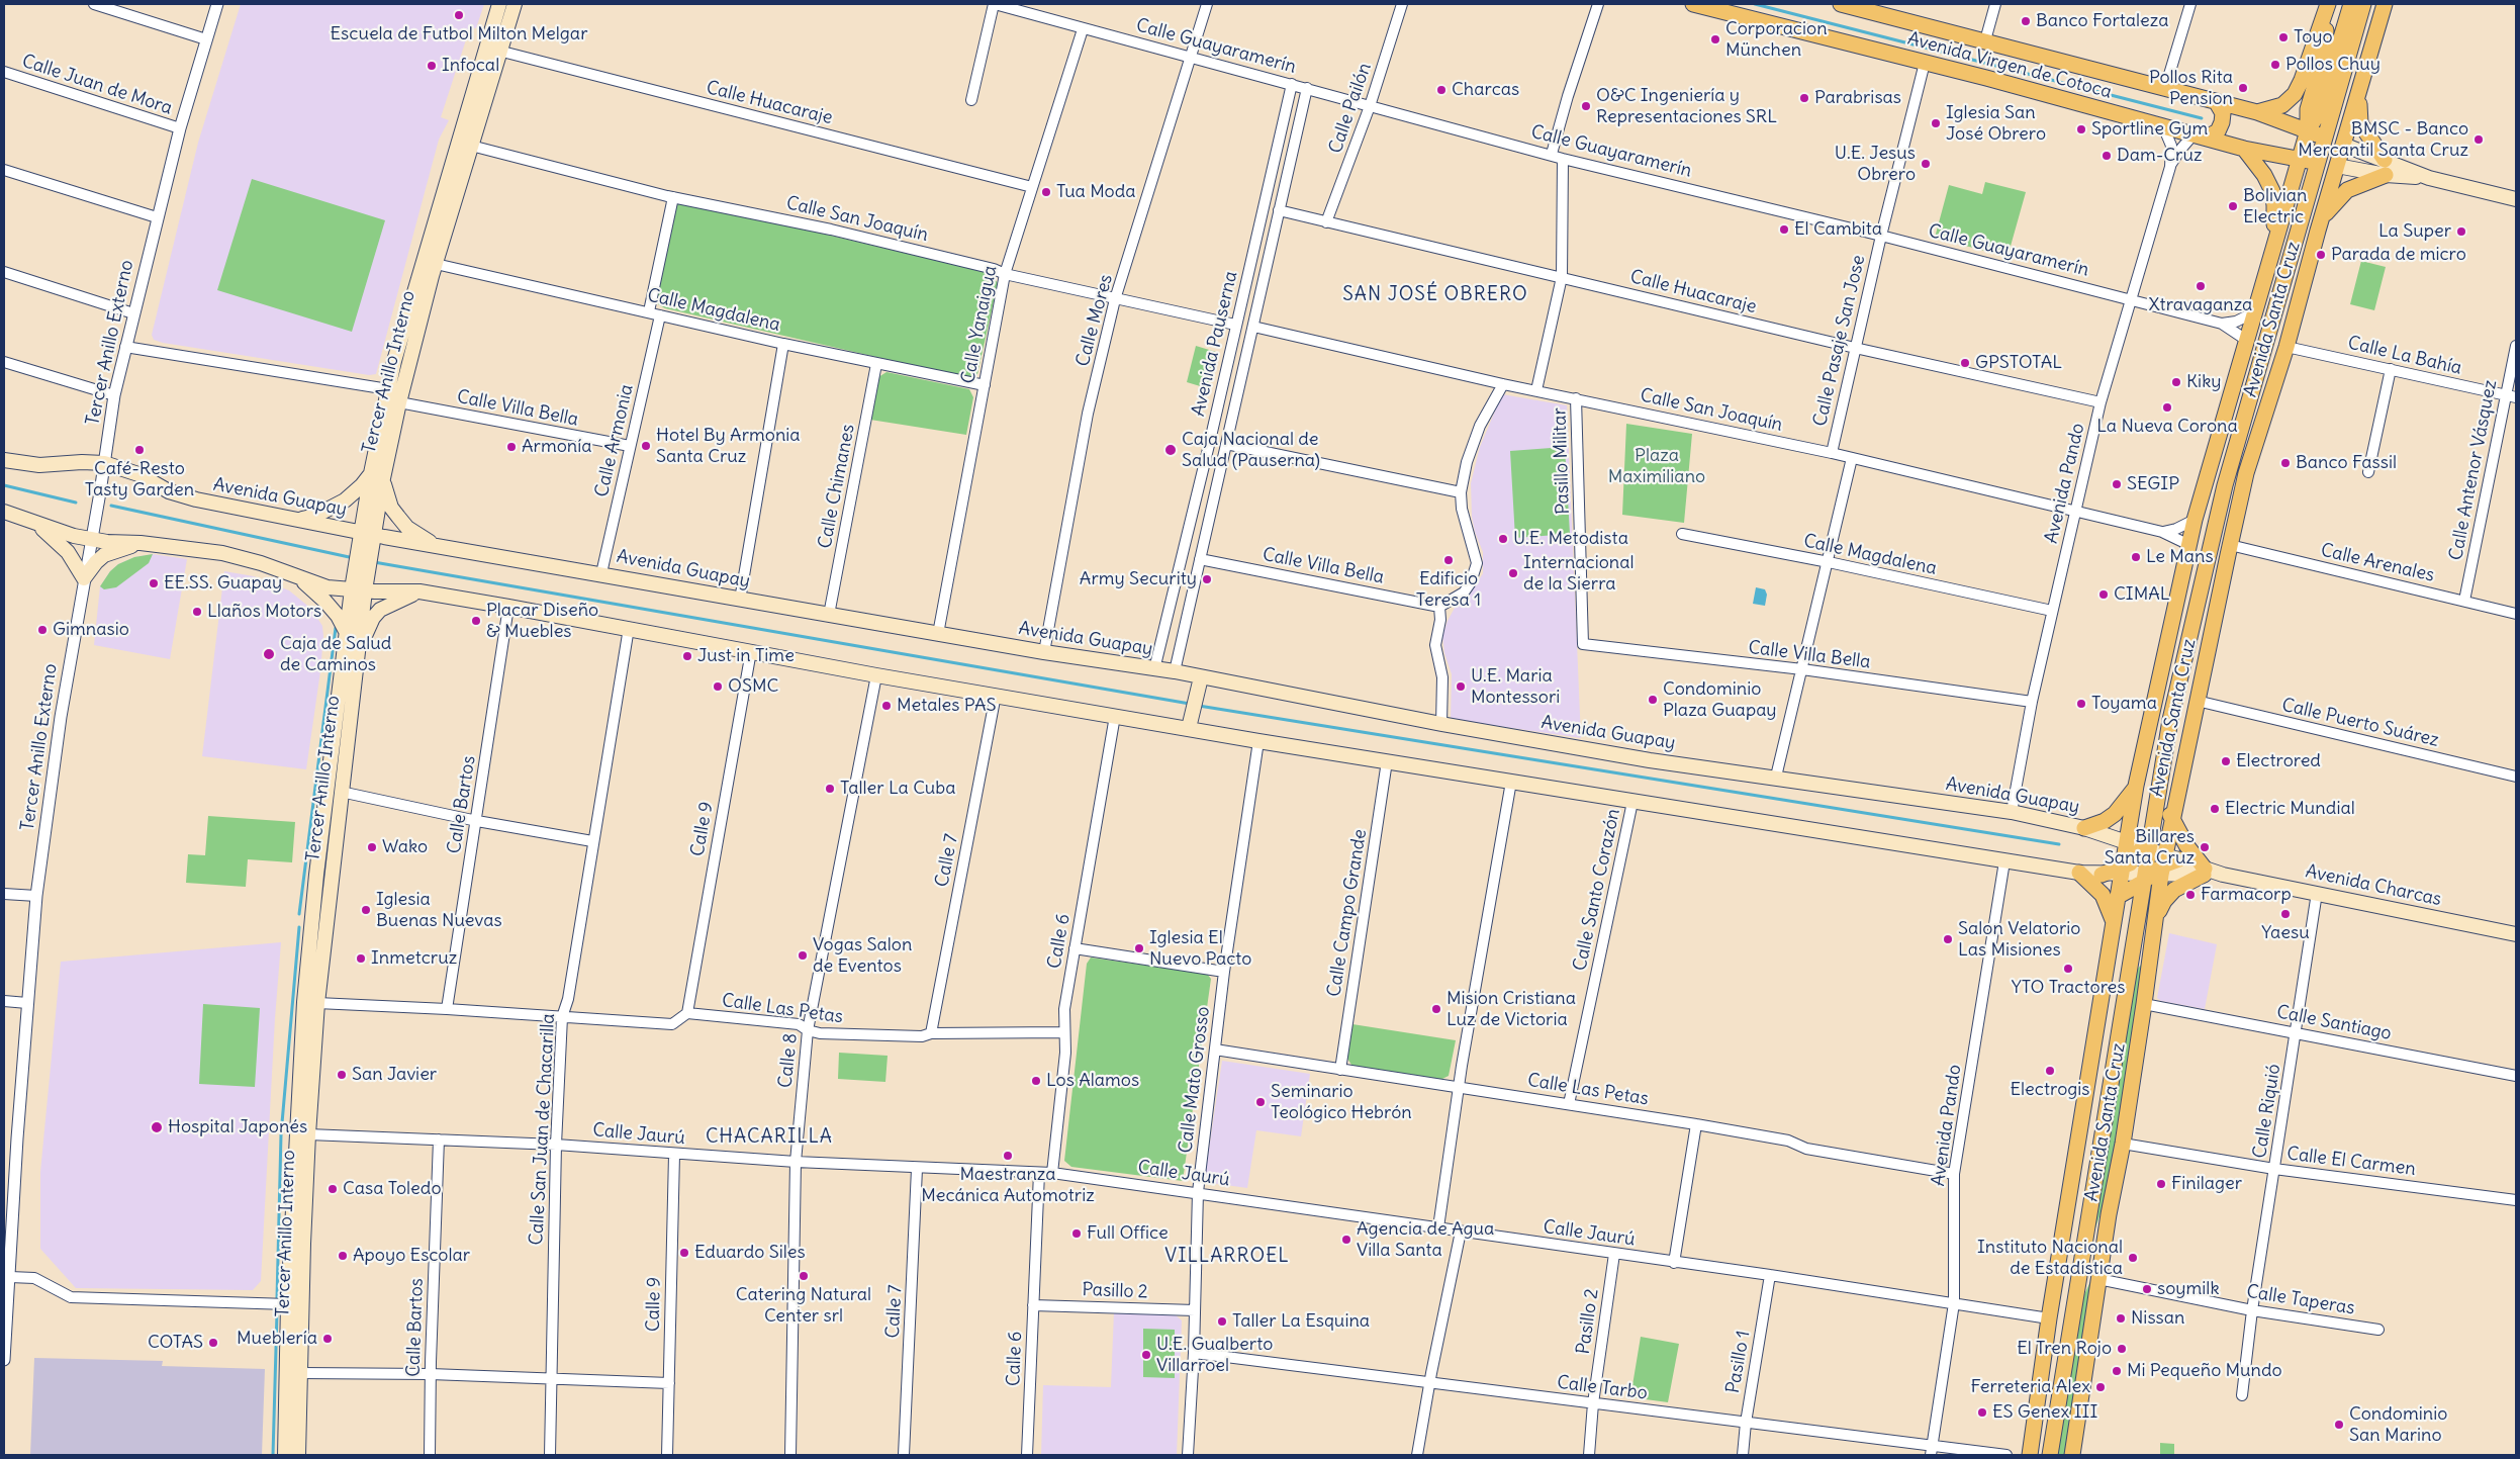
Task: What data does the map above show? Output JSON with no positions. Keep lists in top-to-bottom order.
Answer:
{
  "streets": {
    "main road": [
      "Avenida Virgen de Cotoca",
      "Avenida Santa Cruz",
      "Tercer Anillo Interno",
      "Avenida Guapay",
      "Avenida Charcas"
    ],
    "street": [
      "Calle Guayaramerín",
      "Calle Juan de Mora",
      "Calle Huacaraje",
      "Calle Pailón",
      "Calle San Joaquín",
      "Calle Magdalena",
      "Calle Mores",
      "Calle Yanaigua",
      "Calle Pasaje San Jose",
      "Tercer Anillo Externo",
      "Avenida Pauserna",
      "Calle La Bahía",
      "Calle Villa Bella",
      "Calle Armonia",
      "Pasillo Militar",
      "Calle Antenor Vásquez",
      "Avenida Pando",
      "Calle Chimanes",
      "Calle Arenales",
      "Calle Puerto Suárez",
      "Calle Bartos",
      "Calle 9",
      "Calle 7",
      "Calle Santo Corazón",
      "Calle Campo Grande",
      "Calle 6",
      "Calle Las Petas",
      "Calle Santiago",
      "Calle 8",
      "Calle Mato Grosso",
      "Calle Riquió",
      "Calle San Juan de Chacarilla",
      "Calle Jaurú",
      "Calle El Carmen",
      "Pasillo 2",
      "Calle Taperas",
      "Pasillo 1",
      "Calle Tarbo"
    ]
  },
  "crossings": [
    ["Calle Guayaramerín", "Calle Pailón"],
    ["Calle Guayaramerín", "Avenida Santa Cruz"],
    ["Calle Guayaramerín", "Calle Mores"],
    ["Calle Guayaramerín", "Calle Yanaigua"],
    ["Calle Guayaramerín", "Calle Pasaje San Jose"],
    ["Calle Guayaramerín", "Avenida Pauserna"],
    ["Calle Guayaramerín", "Avenida Pando"],
    ["Avenida Virgen de Cotoca", "Avenida Santa Cruz"],
    ["Avenida Virgen de Cotoca", "Calle Pasaje San Jose"],
    ["Avenida Virgen de Cotoca", "Avenida Pando"],
    ["Calle Juan de Mora", "Tercer Anillo Externo"],
    ["Calle Huacaraje", "Calle Pailón"],
    ["Calle Huacaraje", "Calle Yanaigua"],
    ["Calle Huacaraje", "Calle Pasaje San Jose"],
    ["Calle Huacaraje", "Avenida Pauserna"],
    ["Calle Huacaraje", "Tercer Anillo Interno"],
    ["Calle Huacaraje", "Avenida Pando"],
    ["Calle San Joaquín", "Avenida Santa Cruz"],
    ["Calle San Joaquín", "Calle Mores"],
    ["Calle San Joaquín", "Calle Yanaigua"],
    ["Calle San Joaquín", "Calle Pasaje San Jose"],
    ["Calle San Joaquín", "Avenida Pauserna"],
    ["Calle San Joaquín", "Tercer Anillo Interno"],
    ["Calle San Joaquín", "Pasillo Militar"],
    ["Calle San Joaquín", "Avenida Pando"],
    ["Calle Magdalena", "Calle Yanaigua"],
    ["Calle Magdalena", "Tercer Anillo Interno"],
    ["Calle Magdalena", "Calle Armonia"],
    ["Calle Magdalena", "Avenida Pando"],
    ["Calle Magdalena", "Calle Chimanes"],
    ["Avenida Santa Cruz", "Calle La Bahía"],
    ["Avenida Santa Cruz", "Avenida Guapay"],
    ["Avenida Santa Cruz", "Calle Arenales"],
    ["Avenida Santa Cruz", "Calle Puerto Suárez"],
    ["Avenida Santa Cruz", "Avenida Charcas"],
    ["Avenida Santa Cruz", "Calle Santiago"],
    ["Avenida Santa Cruz", "Calle Jaurú"],
    ["Avenida Santa Cruz", "Calle El Carmen"],
    ["Avenida Santa Cruz", "Calle Taperas"],
    ["Calle Mores", "Avenida Guapay"],
    ["Calle Yanaigua", "Avenida Guapay"],
    ["Tercer Anillo Externo", "Avenida Guapay"],
    ["Avenida Pauserna", "Calle Villa Bella"],
    ["Avenida Pauserna", "Avenida Guapay"],
    ["Calle La Bahía", "Calle Antenor Vásquez"],
    ["Tercer Anillo Interno", "Calle Villa Bella"],
    ["Tercer Anillo Interno", "Avenida Guapay"],
    ["Tercer Anillo Interno", "Calle Jaurú"],
    ["Calle Villa Bella", "Calle Armonia"],
    ["Calle Villa Bella", "Pasillo Militar"],
    ["Calle Villa Bella", "Avenida Pando"],
    ["Calle Armonia", "Avenida Guapay"],
    ["Calle Antenor Vásquez", "Calle Arenales"],
    ["Avenida Pando", "Avenida Guapay"],
    ["Avenida Pando", "Calle Las Petas"],
    ["Avenida Pando", "Calle Jaurú"],
    ["Avenida Pando", "Calle Tarbo"],
    ["Calle Chimanes", "Avenida Guapay"],
    ["Avenida Guapay", "Avenida Charcas"],
    ["Calle Bartos", "Calle Jaurú"],
    ["Calle 9", "Calle Las Petas"],
    ["Calle 9", "Calle Jaurú"],
    ["Calle 7", "Calle Las Petas"],
    ["Calle 7", "Calle Jaurú"],
    ["Avenida Charcas", "Calle Riquió"],
    ["Calle Santo Corazón", "Calle Las Petas"],
    ["Calle Campo Grande", "Calle Las Petas"],
    ["Calle 6", "Calle Las Petas"],
    ["Calle 6", "Calle Jaurú"],
    ["Calle 6", "Pasillo 2"],
    ["Calle Las Petas", "Calle 8"],
    ["Calle Las Petas", "Calle Mato Grosso"],
    ["Calle Santiago", "Calle Riquió"],
    ["Calle 8", "Calle Jaurú"],
    ["Calle Mato Grosso", "Calle Jaurú"],
    ["Calle Mato Grosso", "Pasillo 2"],
    ["Calle Mato Grosso", "Calle Tarbo"],
    ["Calle Riquió", "Calle El Carmen"],
    ["Calle Riquió", "Calle Taperas"],
    ["Calle San Juan de Chacarilla", "Calle Jaurú"],
    ["Calle Jaurú", "Pasillo 2"],
    ["Calle Jaurú", "Pasillo 1"],
    ["Pasillo 2", "Calle Tarbo"],
    ["Pasillo 1", "Calle Tarbo"]
  ],
  "districts": ["SAN JOSÉ OBRERO", "CHACARILLA", "VILLARROEL"],
  "parks": ["Plaza Maximiliano"],
  "places": [
    "Escuela de Futbol Milton Melgar",
    "Banco Fortaleza",
    "Toyo",
    "Corporacion München",
    "Pollos Chuy",
    "Infocal",
    "Pollos Rita Pension",
    "Charcas",
    "Parabrisas",
    "O&C Ingeniería y Representaciones SRL",
    "Iglesia San José Obrero",
    "Sportline Gym",
    "BMSC - Banco Mercantil Santa Cruz",
    "Dam-Cruz",
    "U.E. Jesus Obrero",
    "Tua Moda",
    "Bolivian Electric",
    "El Cambita",
    "La Super",
    "Parada de micro",
    "Xtravaganza",
    "GPSTOTAL",
    "Kiky",
    "La Nueva Corona",
    "Hotel By Armonia Santa Cruz",
    "Armonía",
    "Café-Resto Tasty Garden",
    "Caja Nacional de Salud (Pauserna)",
    "Banco Fassil",
    "SEGIP",
    "U.E. Metodista",
    "Le Mans",
    "Edificio Teresa 1",
    "Internacional de la Sierra",
    "Army Security",
    "EE.SS. Guapay",
    "CIMAL",
    "Llaños Motors",
    "Placar Diseño & Muebles",
    "Gimnasio",
    "Caja de Salud de Caminos",
    "Just in Time",
    "OSMC",
    "U.E. Maria Montessori",
    "Condominio Plaza Guapay",
    "Toyama",
    "Metales PAS",
    "Electrored",
    "Taller La Cuba",
    "Electric Mundial",
    "Wako",
    "Billares Santa Cruz",
    "Farmacorp",
    "Iglesia Buenas Nuevas",
    "Yaesu",
    "Salon Velatorio Las Misiones",
    "Iglesia El Nuevo Pacto",
    "Vogas Salon de Eventos",
    "Inmetcruz",
    "YTO Tractores",
    "Mision Cristiana Luz de Victoria",
    "Electrogis",
    "San Javier",
    "Los Alamos",
    "Seminario Teológico Hebrón",
    "Hospital Japonés",
    "Maestranza Mecánica Automotriz",
    "Finilager",
    "Casa Toledo",
    "Full Office",
    "Agencia de Agua Villa Santa",
    "Eduardo Siles",
    "Apoyo Escolar",
    "Instituto Nacional de Estadística",
    "Catering Natural Center srl",
    "soymilk",
    "Nissan",
    "Taller La Esquina",
    "Mueblería",
    "COTAS",
    "El Tren Rojo",
    "U.E. Gualberto Villarroel",
    "Mi Pequeño Mundo",
    "Ferreteria Alex",
    "ES Genex III",
    "Condominio San Marino"
  ]
}
